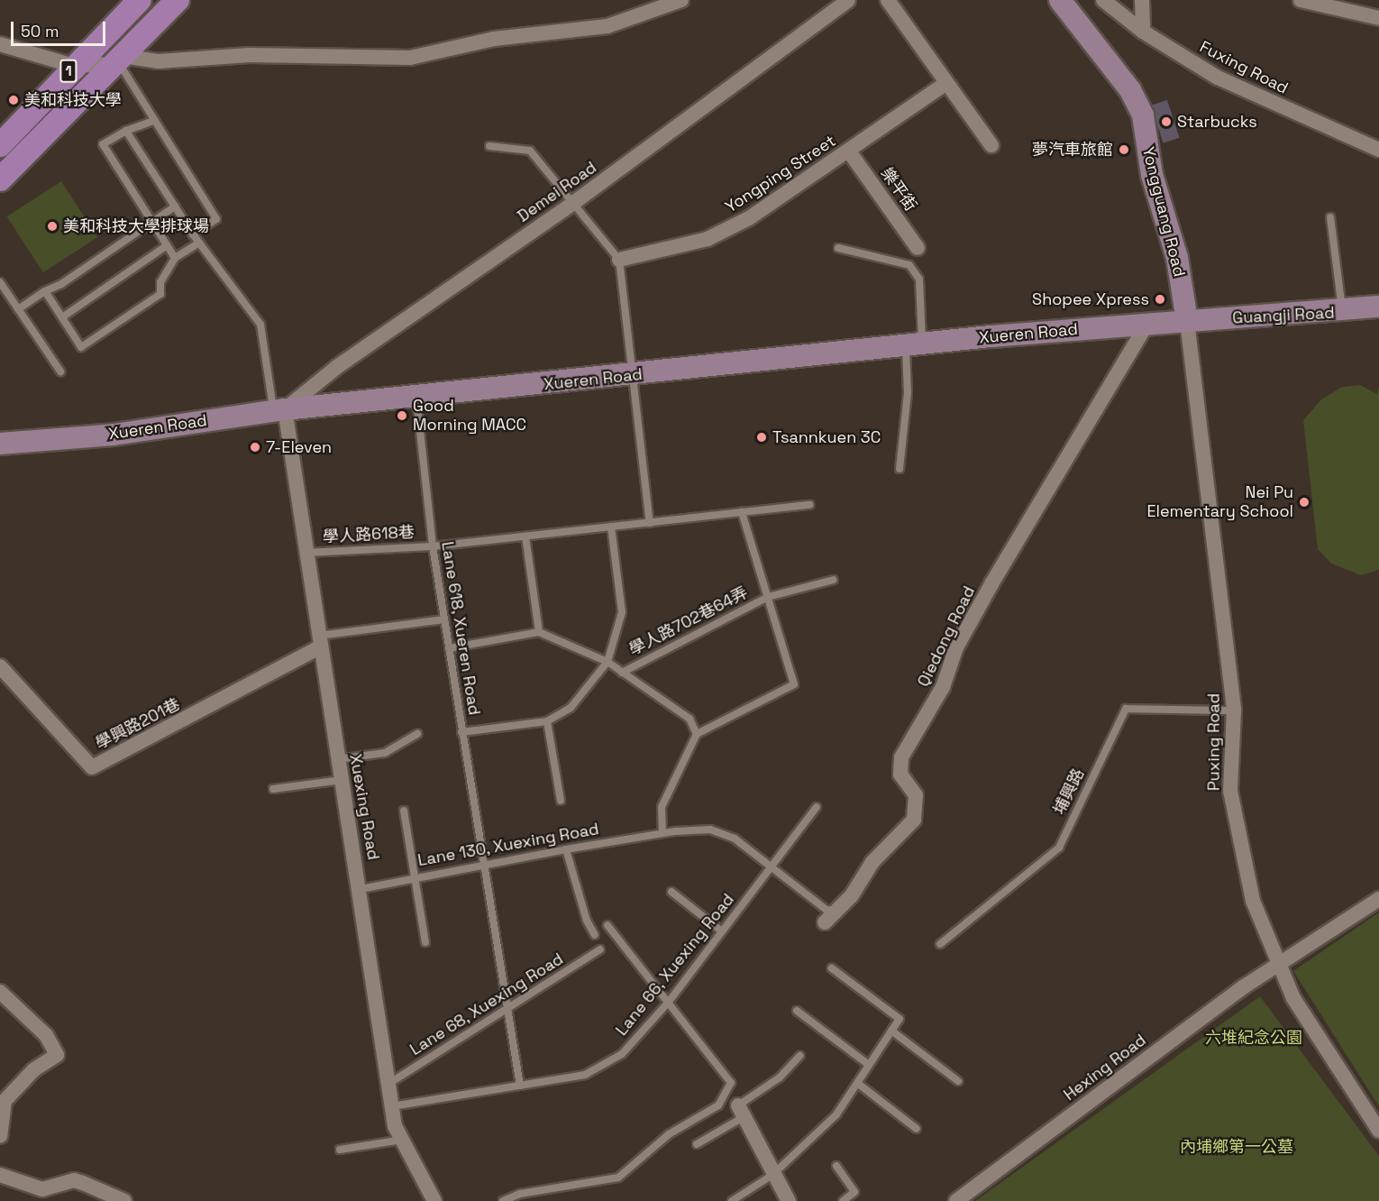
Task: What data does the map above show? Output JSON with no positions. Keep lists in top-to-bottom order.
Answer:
{
  "streets": {
    "main road": [
      "1",
      "Yongguang Road",
      "Guangji Road",
      "Xueren Road"
    ],
    "street": [
      "Fuxing Road",
      "Yongping Street",
      "樂平街",
      "Demei Road",
      "Qiedong Road",
      "學興路201巷",
      "Puxing Road",
      "Xuexing Road",
      "Hexing Road"
    ],
    "lane": [
      "學人路618巷",
      "學人路702巷64弄",
      "Lane 618, Xueren Road",
      "埔興路",
      "Lane 130, Xuexing Road",
      "Lane 66, Xuexing Road",
      "Lane 68, Xuexing Road"
    ]
  },
  "crossings": [
    ["Yongping Street", "樂平街"],
    ["Demei Road", "Xueren Road"],
    ["Demei Road", "Xuexing Road"],
    ["Yongguang Road", "Guangji Road"],
    ["Yongguang Road", "Xueren Road"],
    ["Yongguang Road", "Puxing Road"],
    ["Guangji Road", "Xueren Road"],
    ["Guangji Road", "Puxing Road"],
    ["Xueren Road", "Lane 618, Xueren Road"],
    ["Xueren Road", "Qiedong Road"],
    ["Xueren Road", "Puxing Road"],
    ["Xueren Road", "Xuexing Road"],
    ["學人路618巷", "Lane 618, Xueren Road"],
    ["學人路618巷", "Xuexing Road"],
    ["Lane 618, Xueren Road", "Lane 130, Xuexing Road"],
    ["Lane 618, Xueren Road", "Lane 66, Xuexing Road"],
    ["Lane 618, Xueren Road", "Lane 68, Xuexing Road"],
    ["Qiedong Road", "Lane 130, Xuexing Road"],
    ["學興路201巷", "Xuexing Road"],
    ["Puxing Road", "埔興路"],
    ["Puxing Road", "Hexing Road"],
    ["Xuexing Road", "Lane 130, Xuexing Road"],
    ["Xuexing Road", "Lane 66, Xuexing Road"],
    ["Xuexing Road", "Lane 68, Xuexing Road"],
    ["Lane 130, Xuexing Road", "Lane 66, Xuexing Road"]
  ],
  "parks": ["六堆紀念公園", "內埔鄉第一公墓"],
  "places": [
    "美和科技大學",
    "Starbucks",
    "夢汽車旅館",
    "美和科技大學排球場",
    "Shopee Xpress",
    "Good Morning MACC",
    "Tsannkuen 3C",
    "7-Eleven",
    "Nei Pu Elementary School"
  ],
  "scale_bar": "50 m"
}
